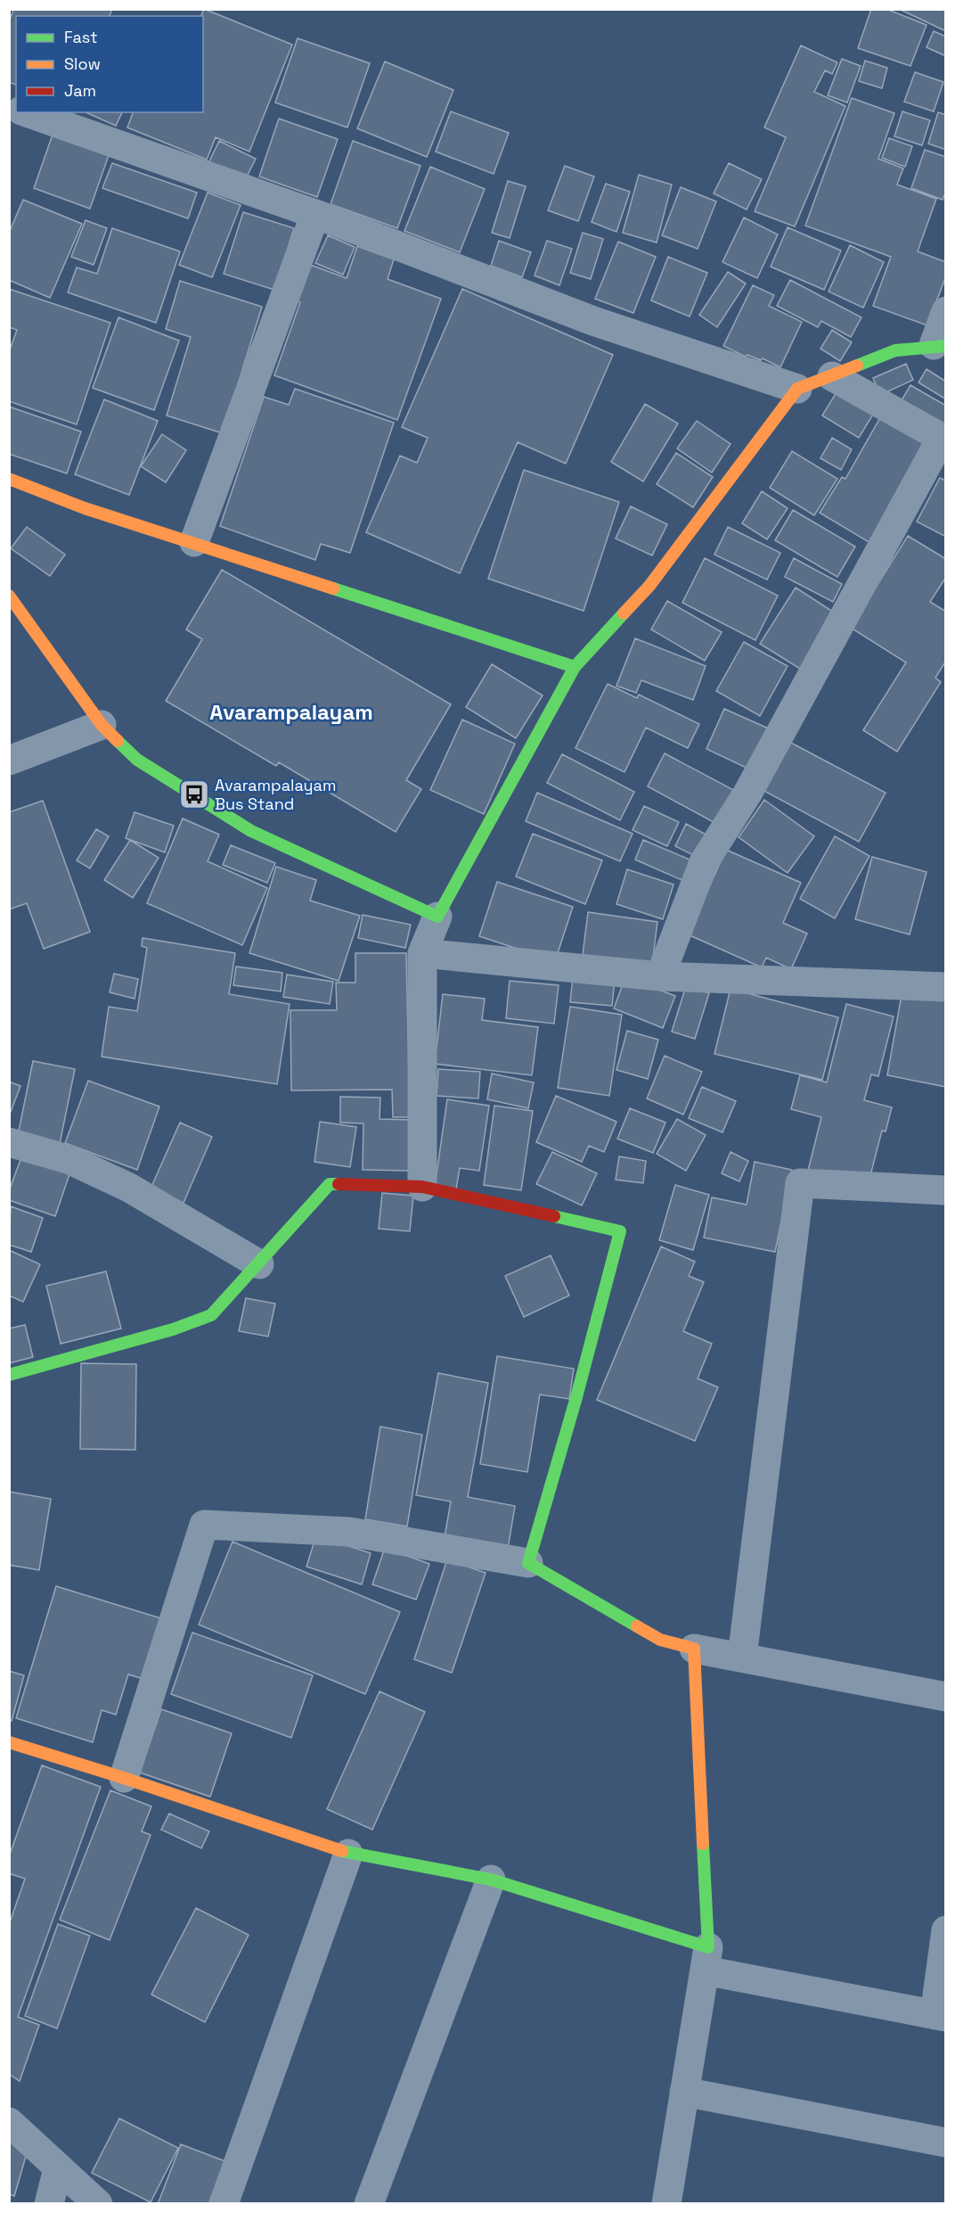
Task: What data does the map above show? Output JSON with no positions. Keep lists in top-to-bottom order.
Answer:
{
  "districts": ["Avarampalayam"],
  "places": {
    "bus stop": ["Avarampalayam Bus Stand"]
  },
  "legend": ["Fast", "Slow", "Jam"]
}
